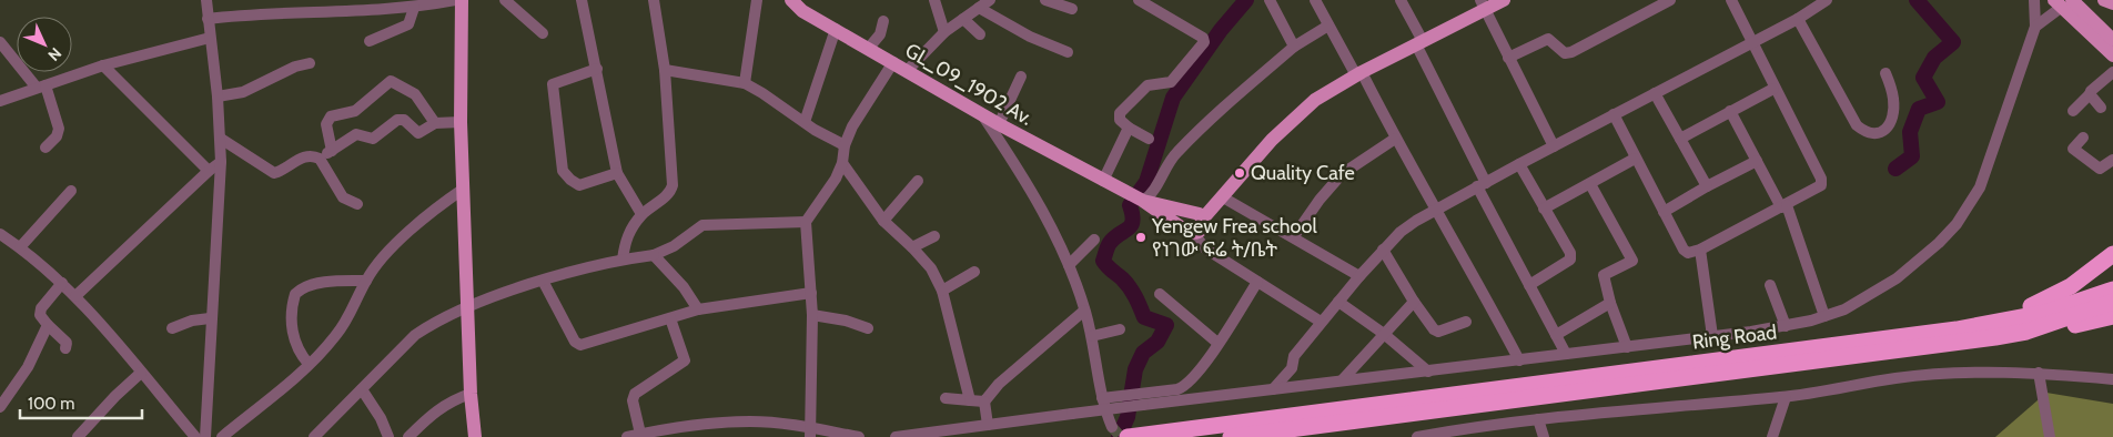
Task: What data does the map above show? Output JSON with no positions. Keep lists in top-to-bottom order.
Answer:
{
  "streets": {
    "highway": ["Ring Road"],
    "main road": ["GL_09_1902 Av."]
  },
  "places": ["Quality Cafe", "Yengew Frea school የነገው ፍሬ ት/ቤት"],
  "scale_bar": "100 m",
  "north": "bottom right"
}
